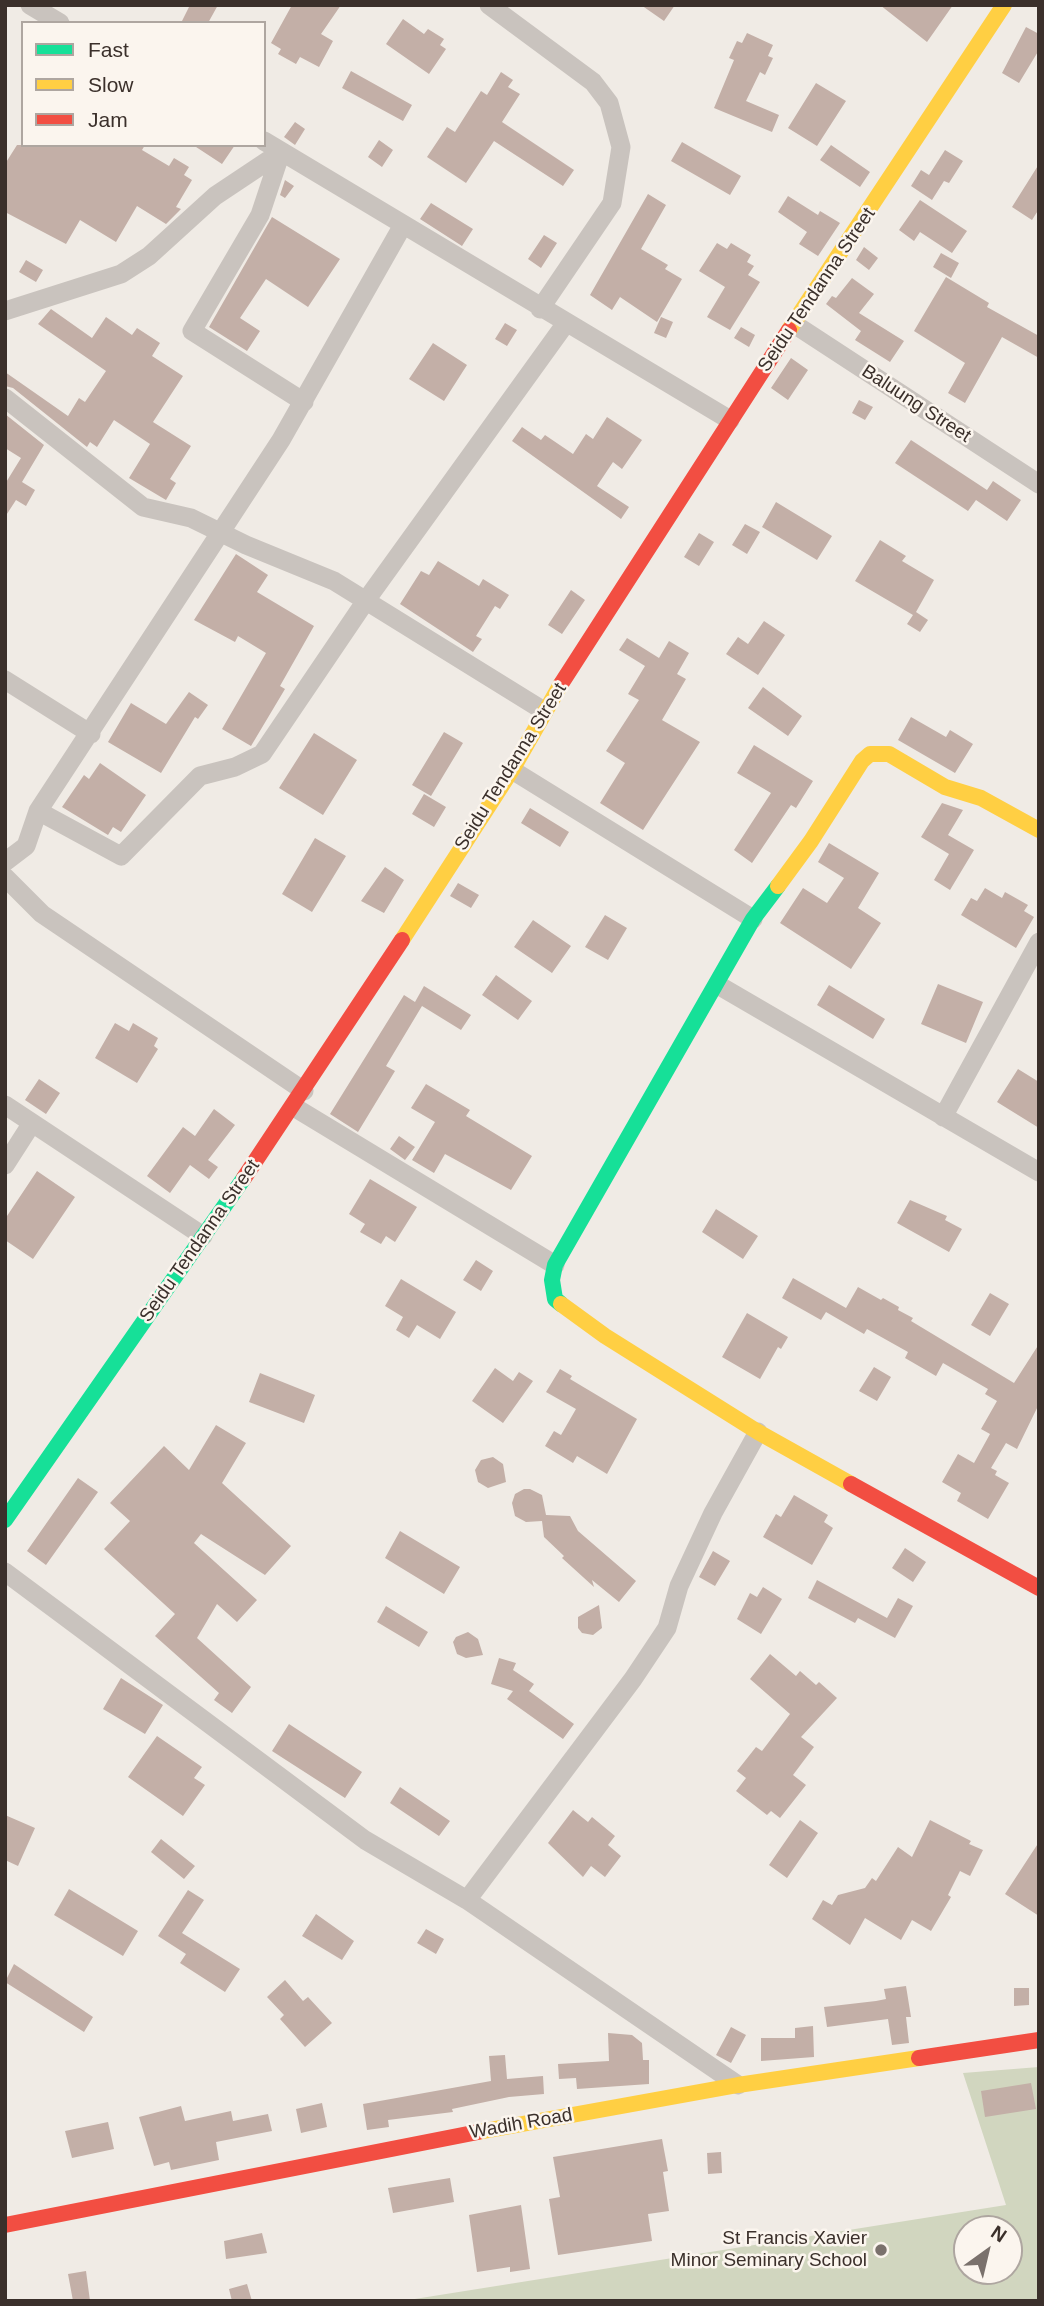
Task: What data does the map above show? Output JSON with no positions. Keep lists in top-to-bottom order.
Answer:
{
  "streets": {
    "street": ["Seidu Tendanna Street", "Baluung Street", "Wadih Road"]
  },
  "crossings": [
    ["Seidu Tendanna Street", "Baluung Street"]
  ],
  "places": ["St Francis Xavier Minor Seminary School"],
  "legend": ["Fast", "Slow", "Jam"],
  "north": "top right"
}
